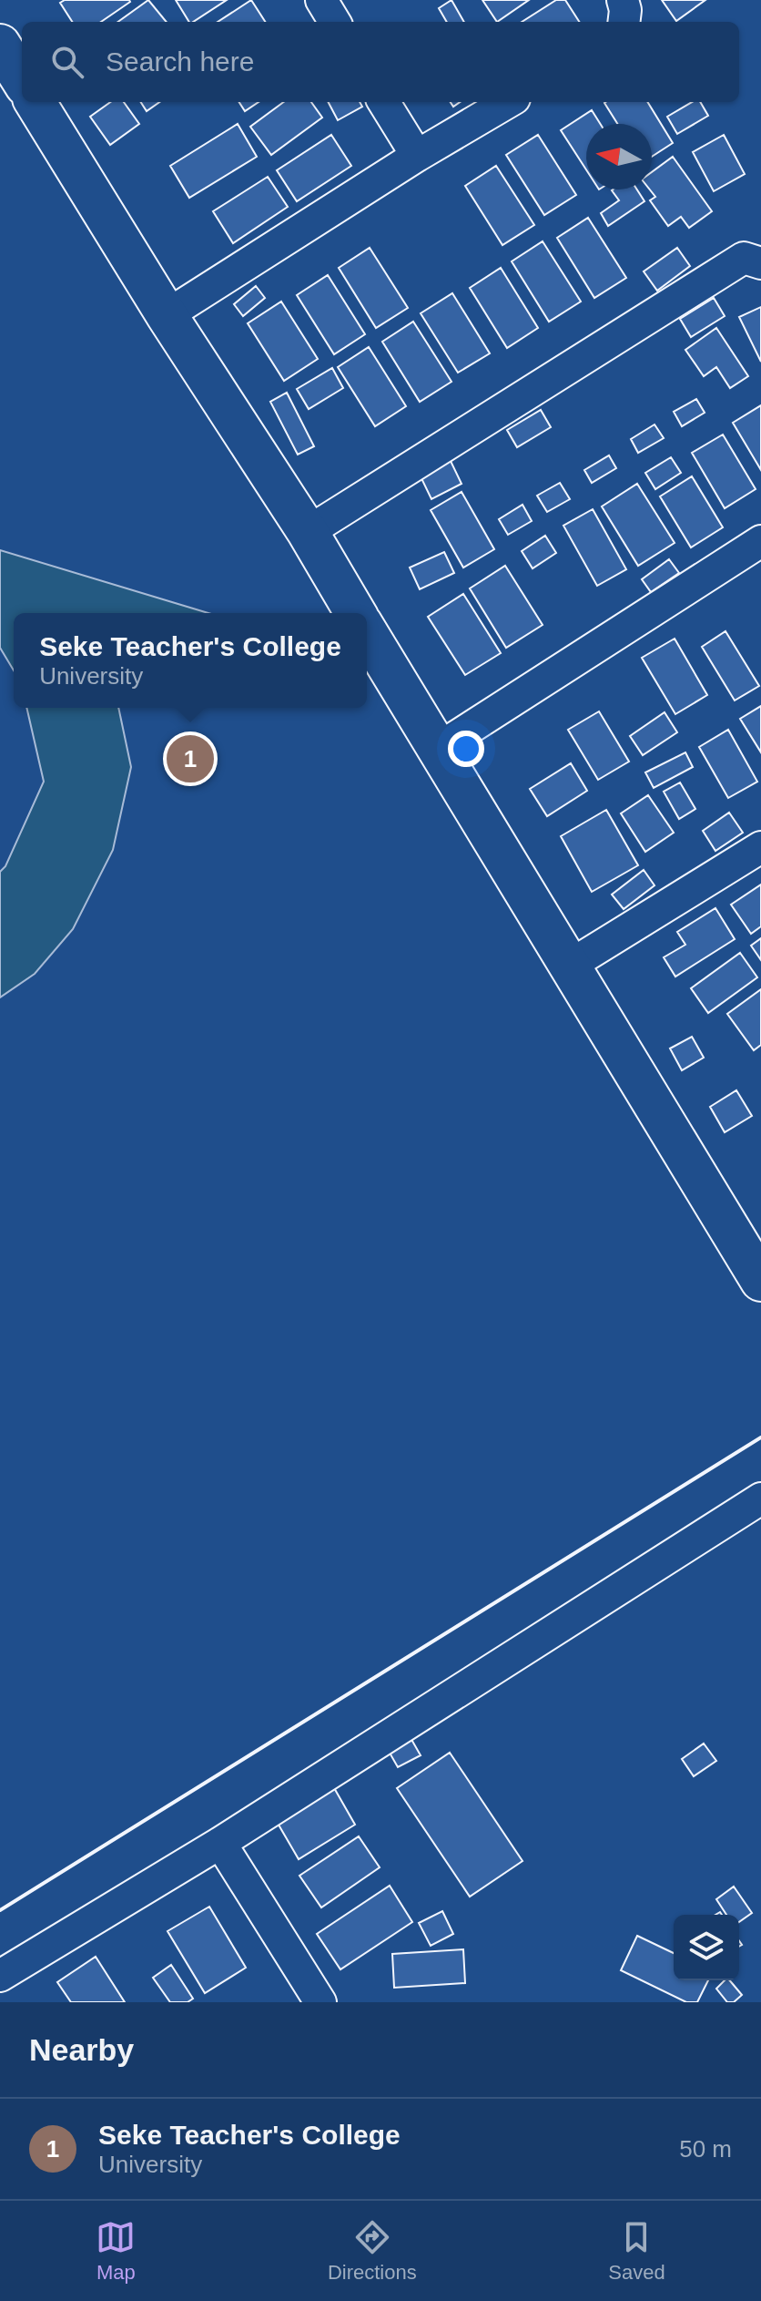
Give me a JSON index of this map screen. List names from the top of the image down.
{
  "north": "left",
  "page": {
    "search": "Search here",
    "popup": ["Seke Teacher's College", "University"],
    "pins": "1",
    "heading": "Nearby",
    "list": [
      {
        "mark": "1",
        "name": "Seke Teacher's College",
        "note": "University",
        "value": "50 m"
      }
    ],
    "nav": ["Map", "Directions", "Saved"]
  }
}
